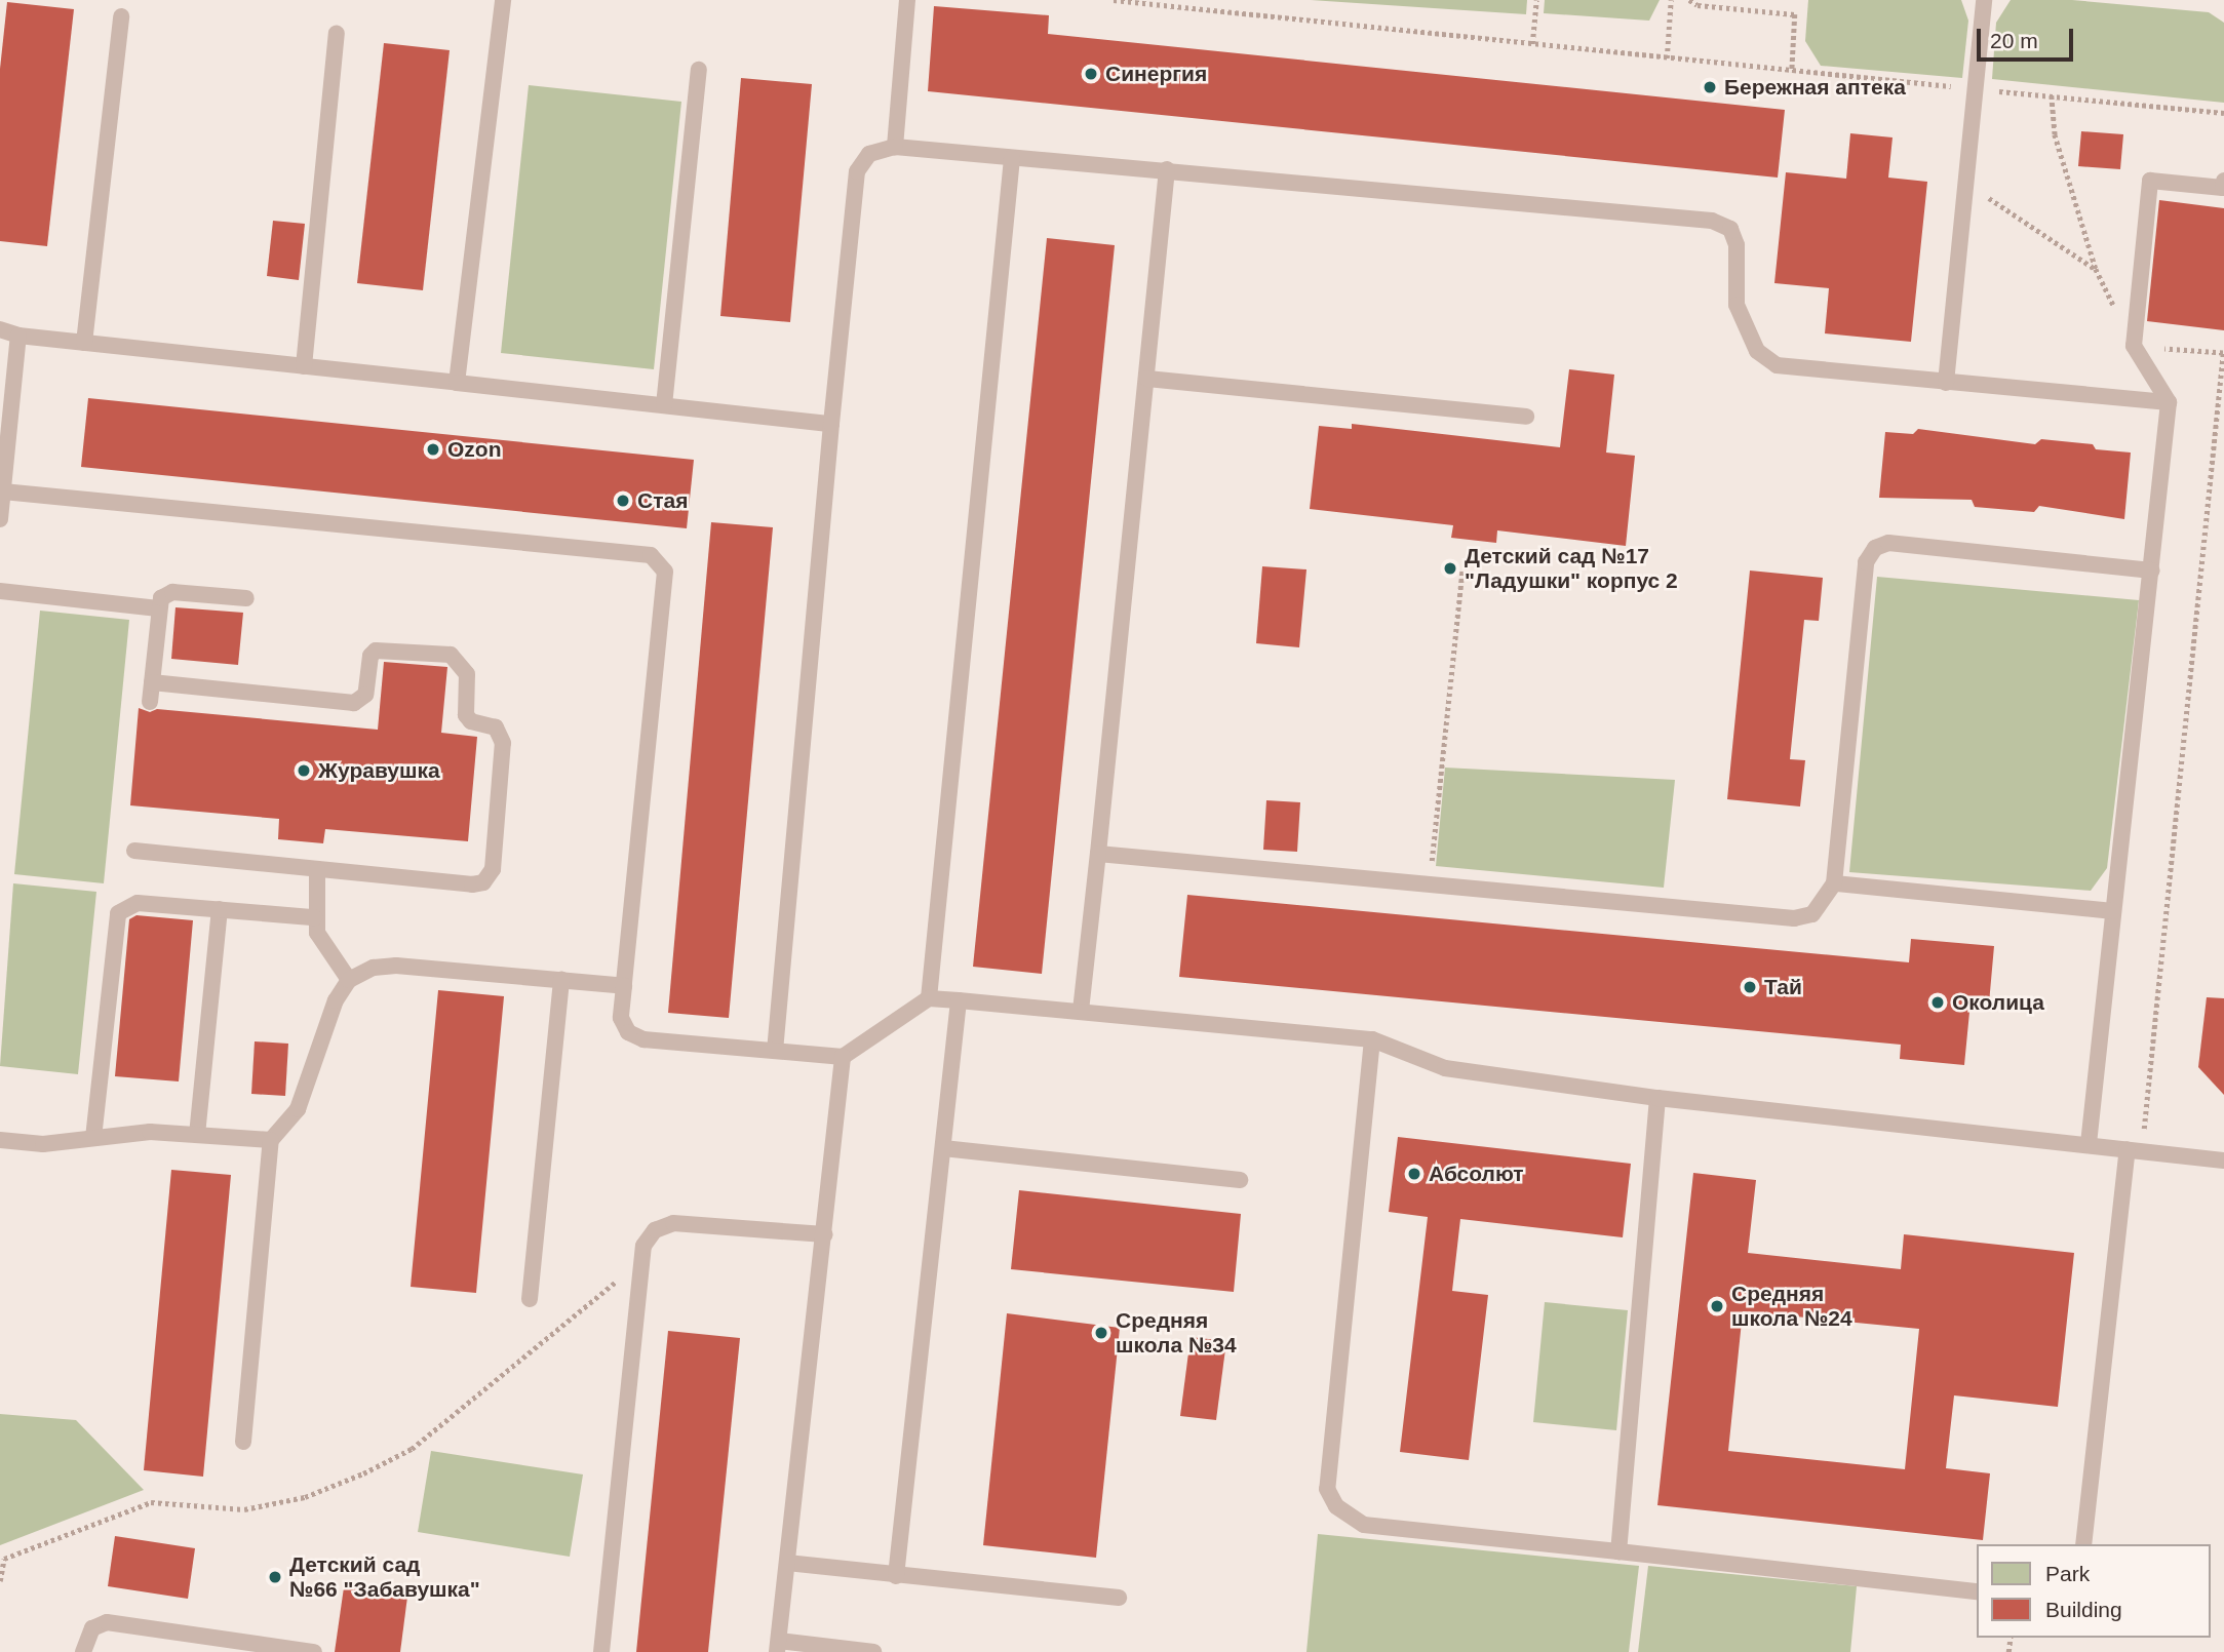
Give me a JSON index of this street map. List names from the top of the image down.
{
  "places": [
    "Синергия",
    "Бережная аптека",
    "Ozon",
    "Стая",
    "Детский сад №17 \"Ладушки\" корпус 2",
    "Журавушка",
    "Тай",
    "Околица",
    "Абсолют",
    "Средняя школа №24",
    "Средняя школа №34",
    "Детский сад №66 \"Забавушка\""
  ],
  "legend": ["Park", "Building"],
  "scale_bar": "20 m"
}
